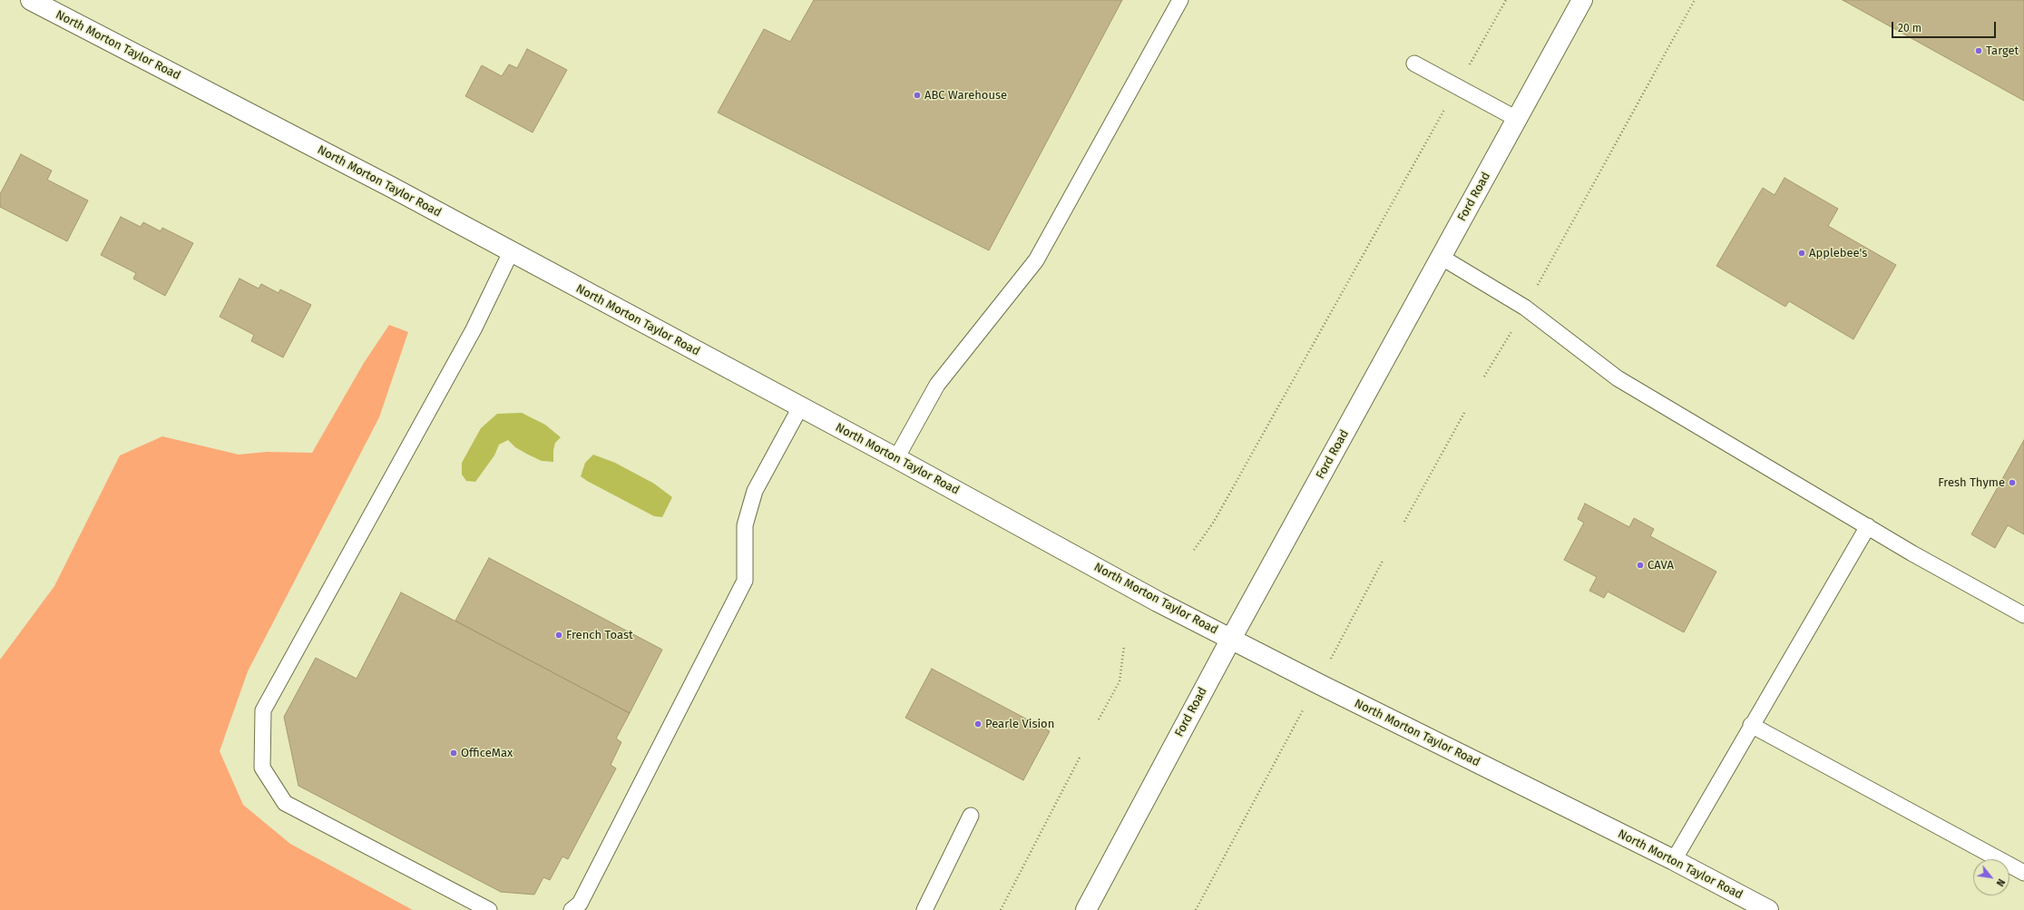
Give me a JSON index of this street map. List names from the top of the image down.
{
  "streets": {
    "street": ["North Morton Taylor Road", "Ford Road"]
  },
  "crossings": [
    ["North Morton Taylor Road", "Ford Road"]
  ],
  "places": [
    "Target",
    "ABC Warehouse",
    "Applebee's",
    "Fresh Thyme",
    "CAVA",
    "French Toast",
    "Pearle Vision",
    "OfficeMax"
  ],
  "scale_bar": "20 m",
  "north": "bottom right"
}
